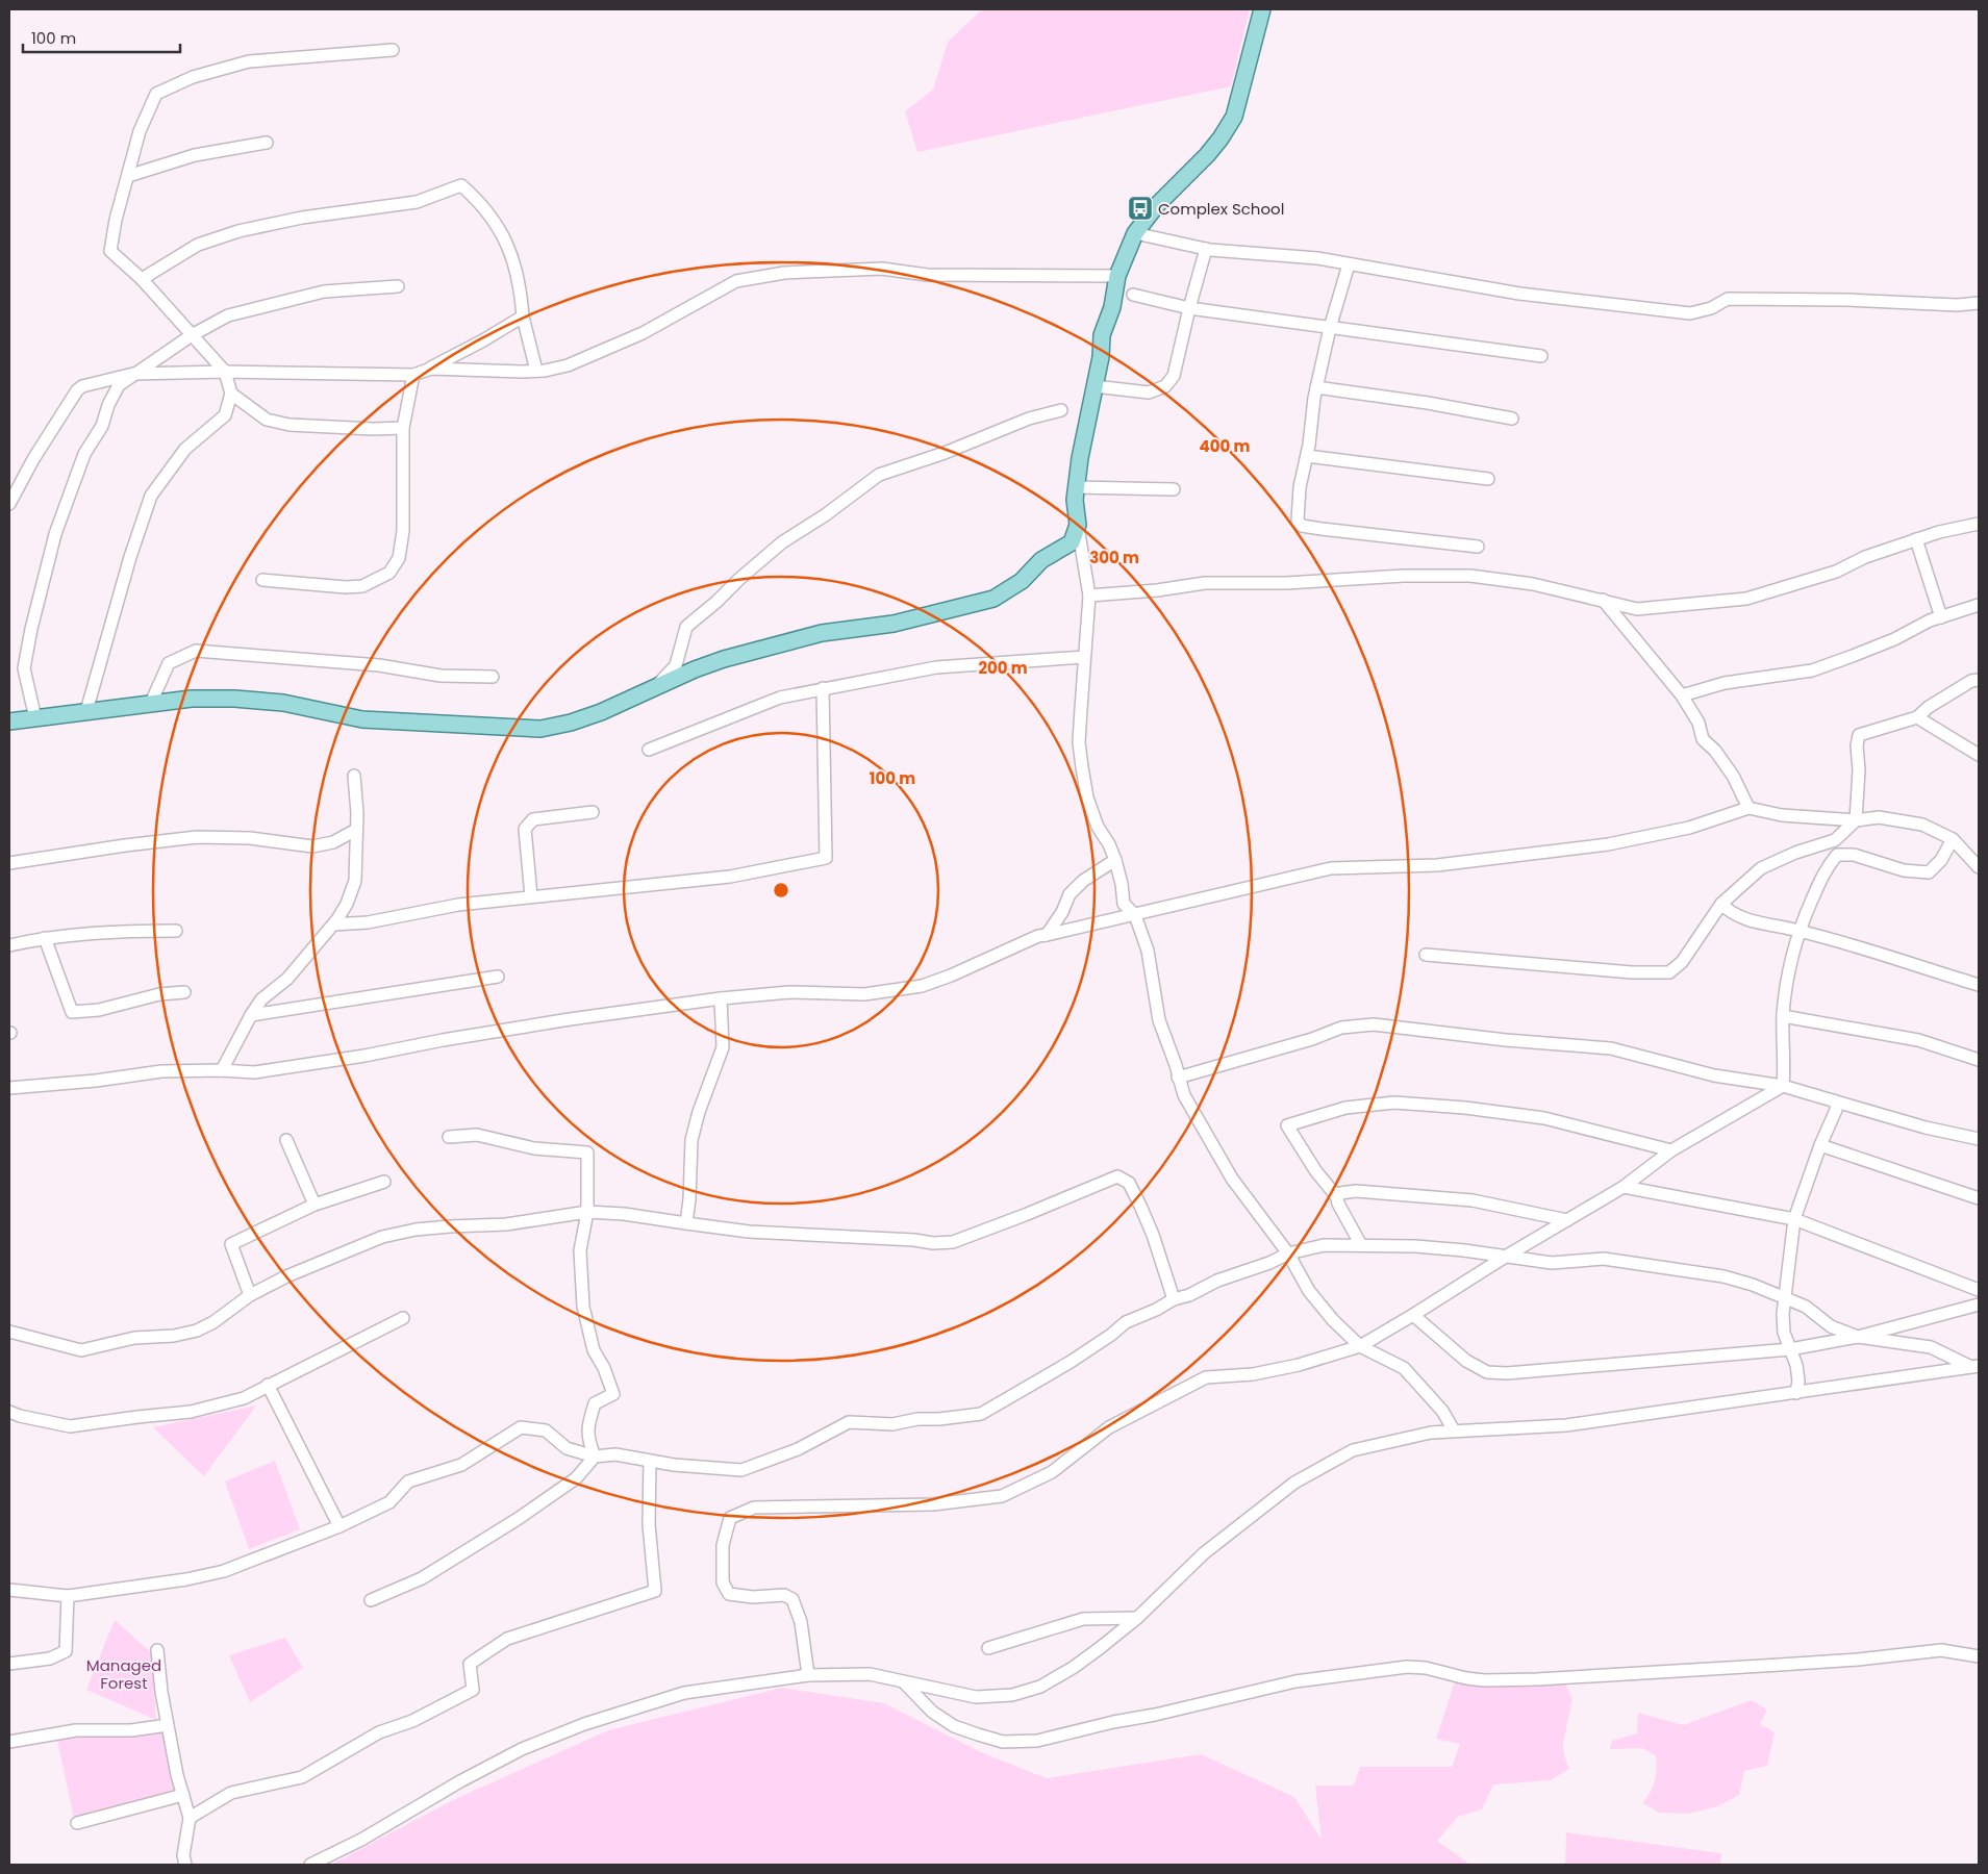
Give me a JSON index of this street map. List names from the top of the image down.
{
  "parks": ["Managed Forest"],
  "places": {
    "bus stop": ["Complex School"]
  },
  "scale_bar": "100 m",
  "rings": [
    "400 m",
    "300 m",
    "200 m",
    "100 m"
  ]
}
